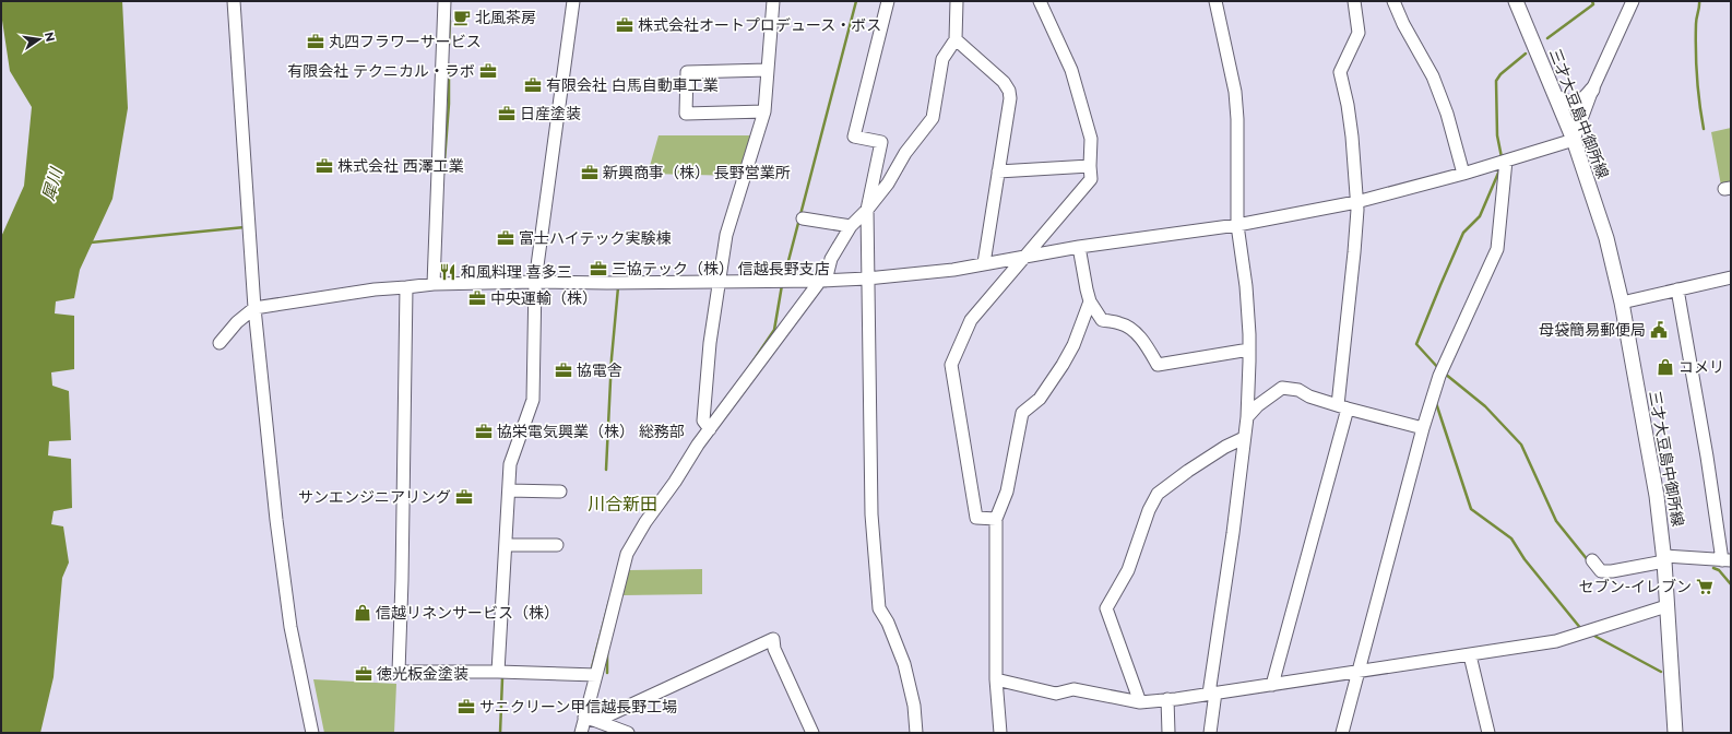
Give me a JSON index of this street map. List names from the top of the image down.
{
  "streets": {
    "main road": ["三才大豆島中御所線"]
  },
  "districts": ["川合新田"],
  "water": ["犀川"],
  "places": {
    "cafe": ["北風茶房"],
    "office": [
      "株式会社オートプロデュース・ボス",
      "丸四フラワーサービス",
      "有限会社 テクニカル・ラボ",
      "有限会社 白馬自動車工業",
      "日産塗装",
      "株式会社 西澤工業",
      "新興商事（株） 長野営業所",
      "富士ハイテック実験棟",
      "三協テック（株） 信越長野支店",
      "中央運輸（株）",
      "協電舎",
      "協栄電気興業（株） 総務部",
      "サンエンジニアリング",
      "徳光板金塗装",
      "サニクリーン甲信越長野工場"
    ],
    "restaurant": ["和風料理 喜多三"],
    "public building": ["母袋簡易郵便局"],
    "shop": ["コメリ", "信越リネンサービス（株）"],
    "supermarket": ["セブン-イレブン"]
  },
  "north": "right"
}
